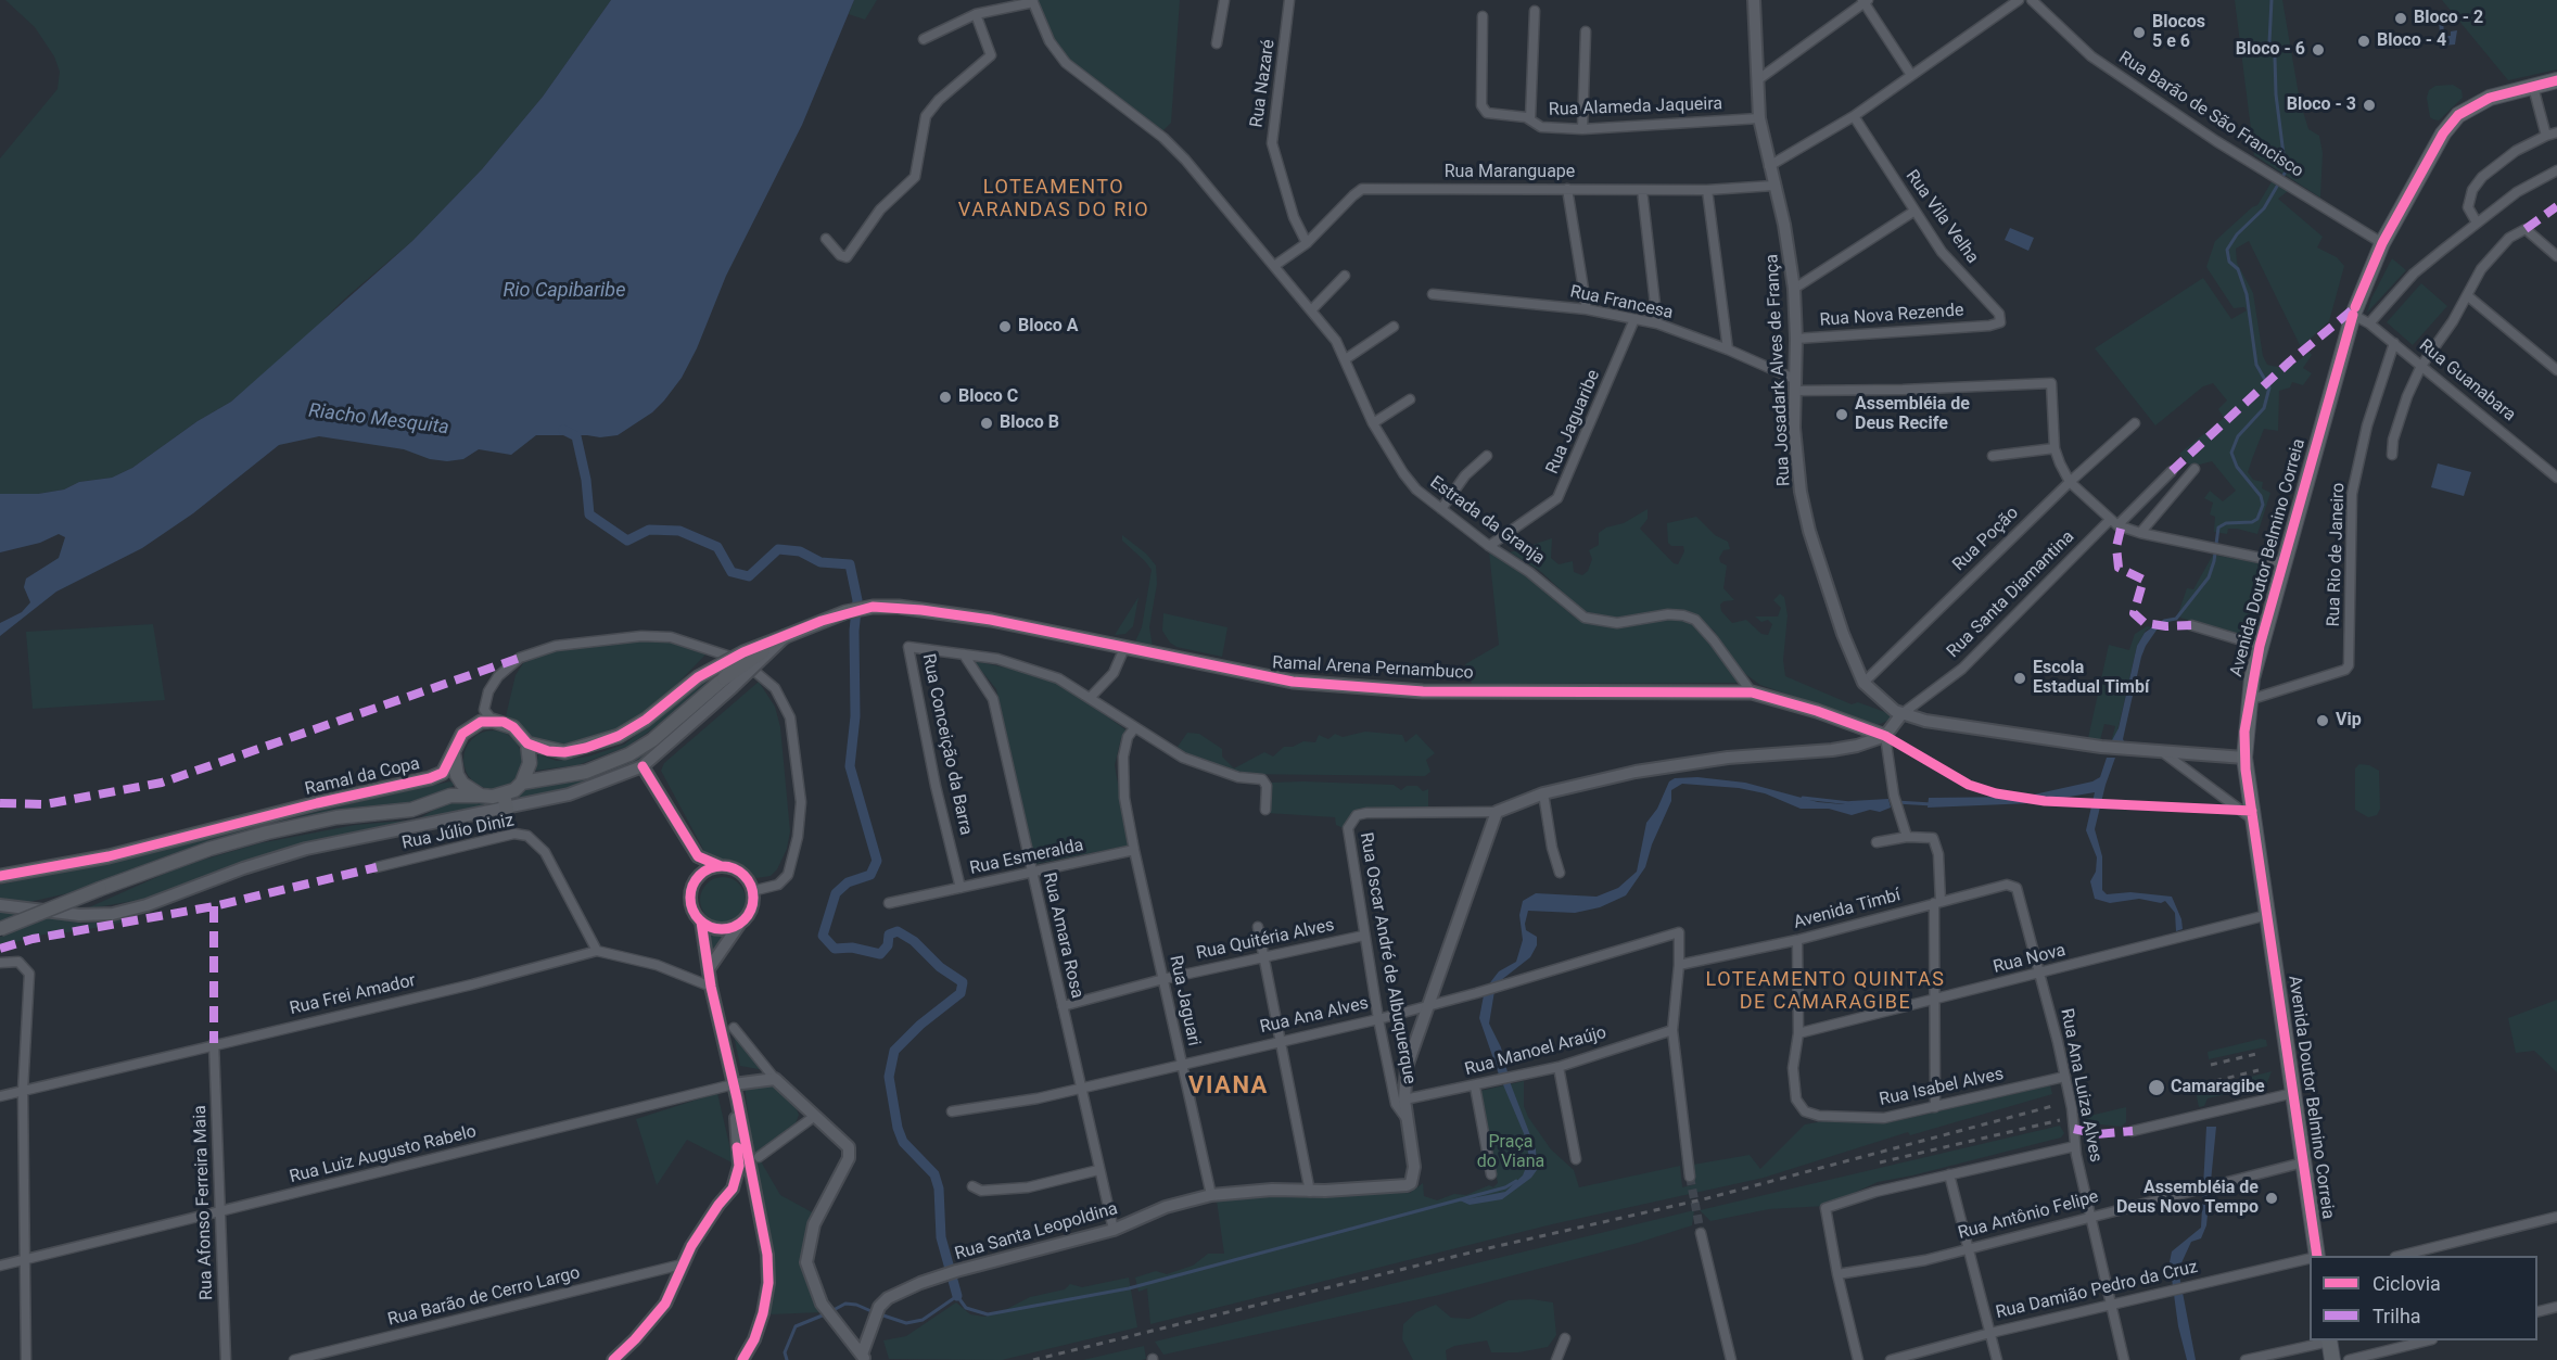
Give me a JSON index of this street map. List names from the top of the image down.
{
  "streets": {
    "main road": ["Avenida Doutor Belmino Correia", "Ramal Arena Pernambuco", "Ramal da Copa"],
    "street": [
      "Rua Nazaré",
      "Rua Alameda Jaqueira",
      "Rua Barão de São Francisco",
      "Rua Maranguape",
      "Rua Vila Velha",
      "Rua Francesa",
      "Rua Nova Rezende",
      "Rua Josadark Alves de França",
      "Rua Guanabara",
      "Rua Jaguaribe",
      "Estrada da Granja",
      "Rua Poção",
      "Rua Rio de Janeiro",
      "Rua Santa Diamantina",
      "Rua Conceição da Barra",
      "Rua Júlio Diniz",
      "Rua Esmeralda",
      "Avenida Timbí",
      "Rua Amara Rosa",
      "Rua Quitéria Alves",
      "Rua Oscar André de Albuquerque",
      "Rua Nova",
      "Rua Frei Amador",
      "Rua Jaguari",
      "Rua Ana Alves",
      "Rua Manoel Araújo",
      "Rua Ana Luiza Alves",
      "Rua Isabel Alves",
      "Rua Luiz Augusto Rabelo",
      "Rua Afonso Ferreira Maia",
      "Rua Antônio Felipe",
      "Rua Santa Leopoldina",
      "Rua Damião Pedro da Cruz",
      "Rua Barão de Cerro Largo"
    ]
  },
  "crossings": [
    ["Rua Nazaré", "Rua Maranguape"],
    ["Rua Alameda Jaqueira", "Rua Josadark Alves de França"],
    ["Rua Barão de São Francisco", "Avenida Doutor Belmino Correia"],
    ["Rua Maranguape", "Rua Josadark Alves de França"],
    ["Rua Maranguape", "Estrada da Granja"],
    ["Rua Vila Velha", "Rua Nova Rezende"],
    ["Rua Francesa", "Rua Josadark Alves de França"],
    ["Rua Francesa", "Rua Jaguaribe"],
    ["Rua Nova Rezende", "Rua Josadark Alves de França"],
    ["Rua Josadark Alves de França", "Rua Poção"],
    ["Rua Josadark Alves de França", "Rua Santa Diamantina"],
    ["Rua Guanabara", "Rua Rio de Janeiro"],
    ["Rua Guanabara", "Avenida Doutor Belmino Correia"],
    ["Rua Jaguaribe", "Estrada da Granja"],
    ["Estrada da Granja", "Ramal Arena Pernambuco"],
    ["Rua Rio de Janeiro", "Avenida Doutor Belmino Correia"],
    ["Avenida Doutor Belmino Correia", "Rua Nova"],
    ["Avenida Doutor Belmino Correia", "Rua Antônio Felipe"],
    ["Ramal Arena Pernambuco", "Rua Oscar André de Albuquerque"],
    ["Rua Conceição da Barra", "Rua Esmeralda"],
    ["Rua Conceição da Barra", "Rua Amara Rosa"],
    ["Rua Júlio Diniz", "Rua Frei Amador"],
    ["Rua Esmeralda", "Rua Amara Rosa"],
    ["Rua Esmeralda", "Rua Jaguari"],
    ["Avenida Timbí", "Rua Ana Alves"],
    ["Avenida Timbí", "Rua Ana Luiza Alves"],
    ["Avenida Timbí", "Rua Isabel Alves"],
    ["Rua Amara Rosa", "Rua Quitéria Alves"],
    ["Rua Amara Rosa", "Rua Ana Alves"],
    ["Rua Amara Rosa", "Rua Santa Leopoldina"],
    ["Rua Quitéria Alves", "Rua Oscar André de Albuquerque"],
    ["Rua Quitéria Alves", "Rua Jaguari"],
    ["Rua Oscar André de Albuquerque", "Rua Ana Alves"],
    ["Rua Oscar André de Albuquerque", "Rua Santa Leopoldina"],
    ["Rua Nova", "Rua Ana Luiza Alves"],
    ["Rua Nova", "Rua Isabel Alves"],
    ["Rua Frei Amador", "Rua Afonso Ferreira Maia"],
    ["Rua Jaguari", "Rua Ana Alves"],
    ["Rua Jaguari", "Rua Santa Leopoldina"],
    ["Rua Ana Luiza Alves", "Rua Isabel Alves"],
    ["Rua Ana Luiza Alves", "Rua Antônio Felipe"],
    ["Rua Ana Luiza Alves", "Rua Damião Pedro da Cruz"],
    ["Rua Luiz Augusto Rabelo", "Rua Afonso Ferreira Maia"]
  ],
  "districts": ["LOTEAMENTO VARANDAS DO RIO", "LOTEAMENTO QUINTAS DE CAMARAGIBE", "VIANA"],
  "water": ["Rio Capibaribe", "Riacho Mesquita"],
  "parks": ["Praça do Viana"],
  "places": [
    "Bloco - 2",
    "Blocos 5 e 6",
    "Bloco - 4",
    "Bloco - 6",
    "Bloco - 3",
    "Bloco A",
    "Bloco C",
    "Assembléia de Deus Recife",
    "Bloco B",
    "Escola Estadual Timbí",
    "Vip",
    "Camaragibe",
    "Assembléia de Deus Novo Tempo"
  ],
  "legend": ["Ciclovia", "Trilha"]
}
